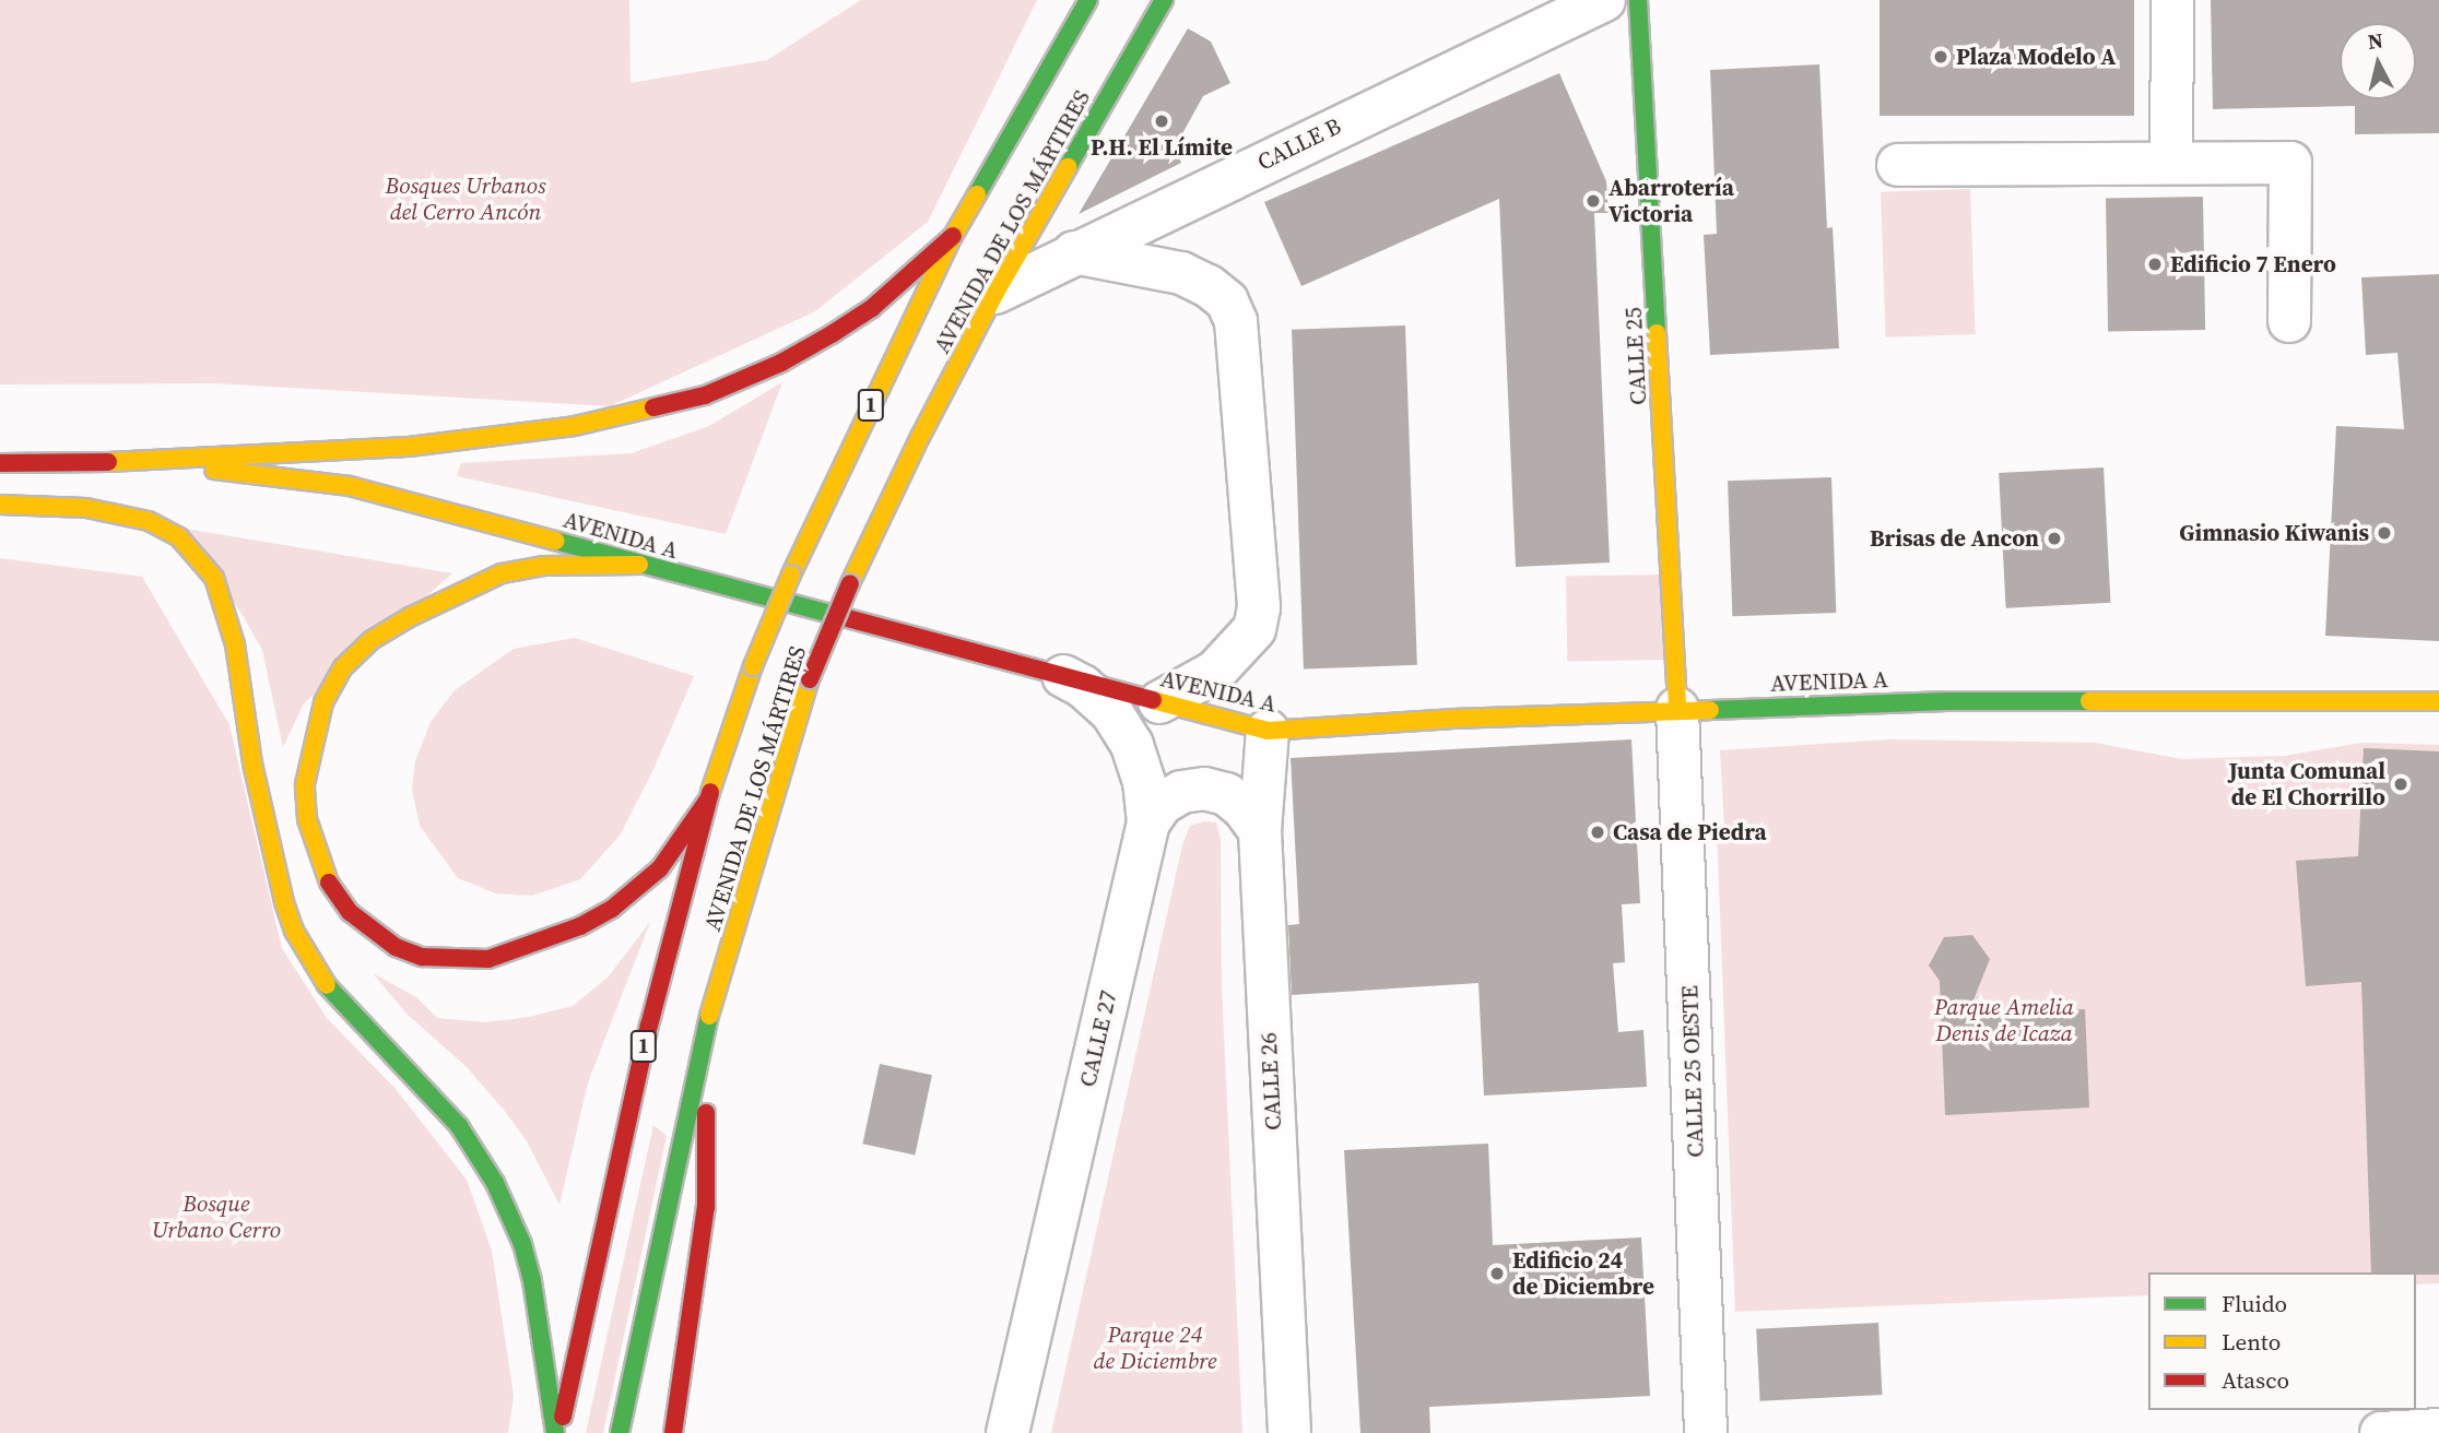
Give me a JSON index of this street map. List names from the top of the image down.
{
  "streets": {
    "main road": [
      "AVENIDA DE LOS MÁRTIRES",
      "CALLE 25",
      "1",
      "AVENIDA A"
    ],
    "street": [
      "CALLE B",
      "CALLE 27",
      "CALLE 25 OESTE",
      "CALLE 26"
    ]
  },
  "crossings": [
    ["CALLE B", "AVENIDA DE LOS MÁRTIRES"],
    ["CALLE 25", "AVENIDA A"],
    ["CALLE 25", "CALLE 25 OESTE"],
    ["AVENIDA A", "CALLE 27"],
    ["AVENIDA A", "CALLE 25 OESTE"],
    ["AVENIDA A", "CALLE 26"]
  ],
  "parks": [
    "Bosques Urbanos del Cerro Ancón",
    "Parque Amelia Denis de Icaza",
    "Bosque Urbano Cerro",
    "Parque 24 de Diciembre"
  ],
  "places": [
    "Plaza Modelo A",
    "P.H. El Límite",
    "Abarrotería Victoria",
    "Edificio 7 Enero",
    "Gimnasio Kiwanis",
    "Brisas de Ancon",
    "Junta Comunal de El Chorrillo",
    "Casa de Piedra",
    "Edificio 24 de Diciembre"
  ],
  "legend": ["Fluido", "Lento", "Atasco"],
  "north": "top"
}
